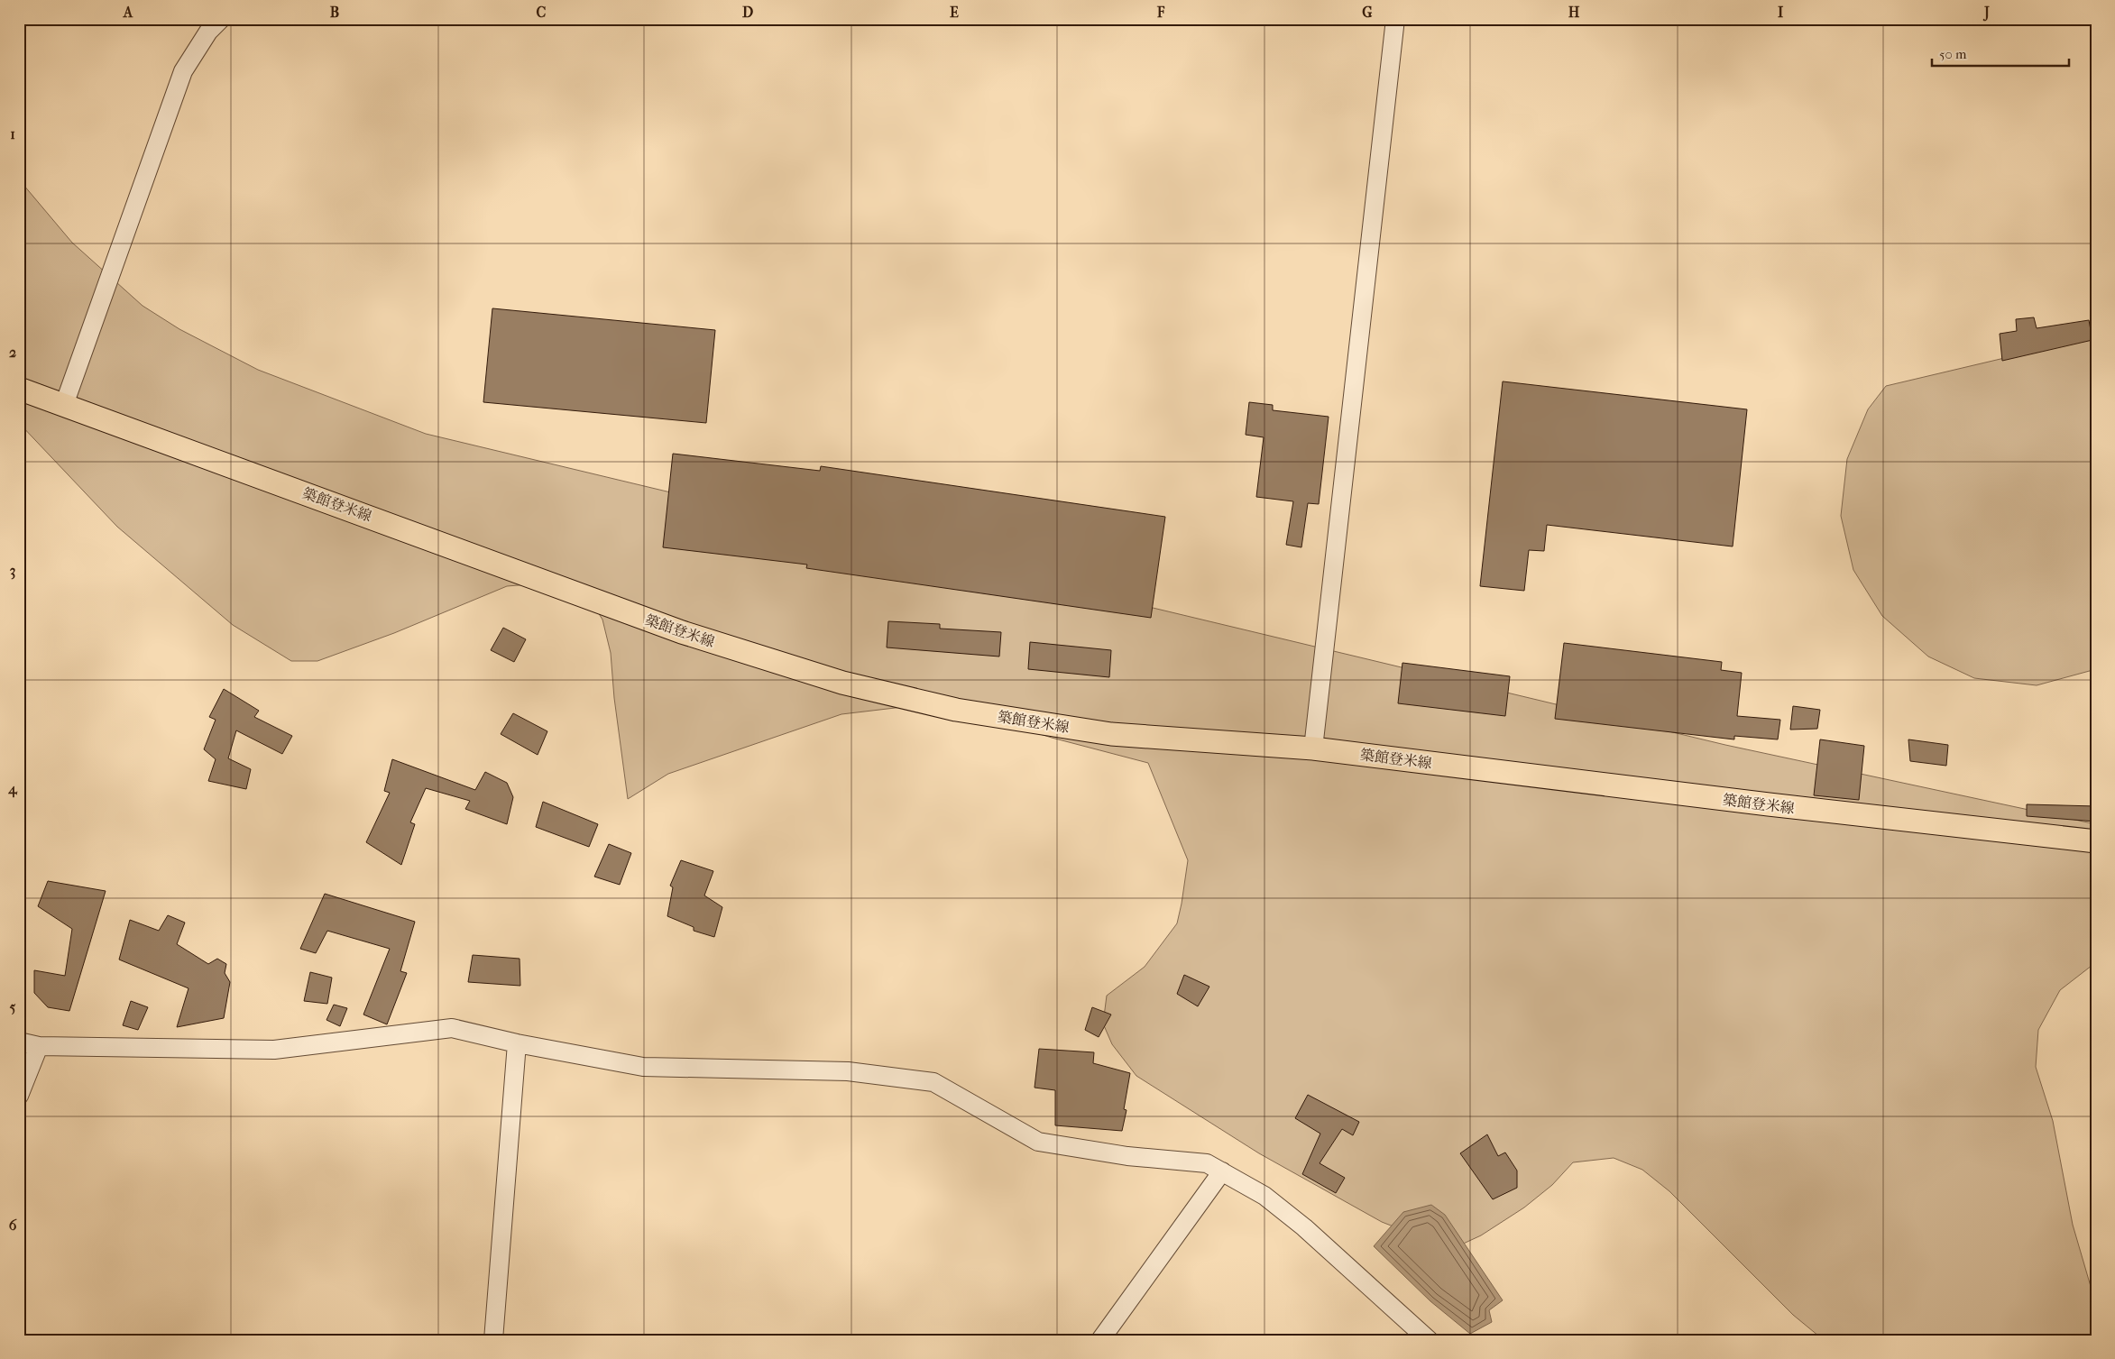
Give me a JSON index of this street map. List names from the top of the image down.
{
  "streets": {
    "main road": ["築館登米線"]
  },
  "scale_bar": "50 m",
  "grid": {
    "columns": [
      "A",
      "B",
      "C",
      "D",
      "E",
      "F",
      "G",
      "H",
      "I",
      "J"
    ],
    "rows": [
      "1",
      "2",
      "3",
      "4",
      "5",
      "6"
    ]
  }
}
